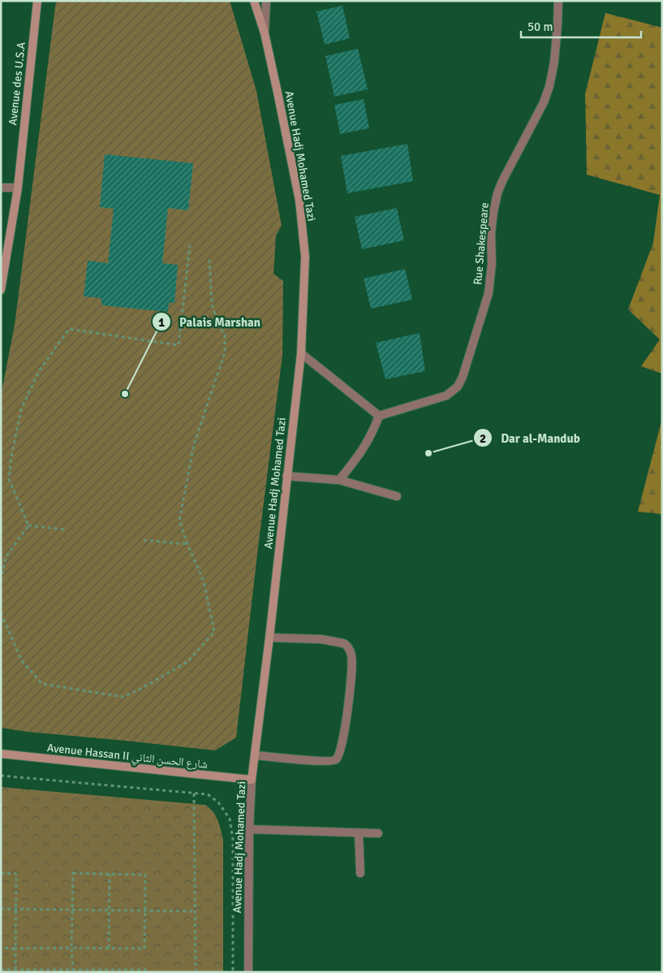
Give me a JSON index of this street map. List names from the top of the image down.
{
  "streets": {
    "street": [
      "Avenue des U.S.A",
      "Avenue Hadj Mohamed Tazi",
      "Rue Shakespeare",
      "Avenue Hassan II شارع الحسن الثاني"
    ]
  },
  "crossings": [
    ["Avenue Hadj Mohamed Tazi", "Avenue Hassan II شارع الحسن الثاني"]
  ],
  "places": ["Palais Marshan", "Dar al-Mandub"],
  "scale_bar": "50 m"
}
